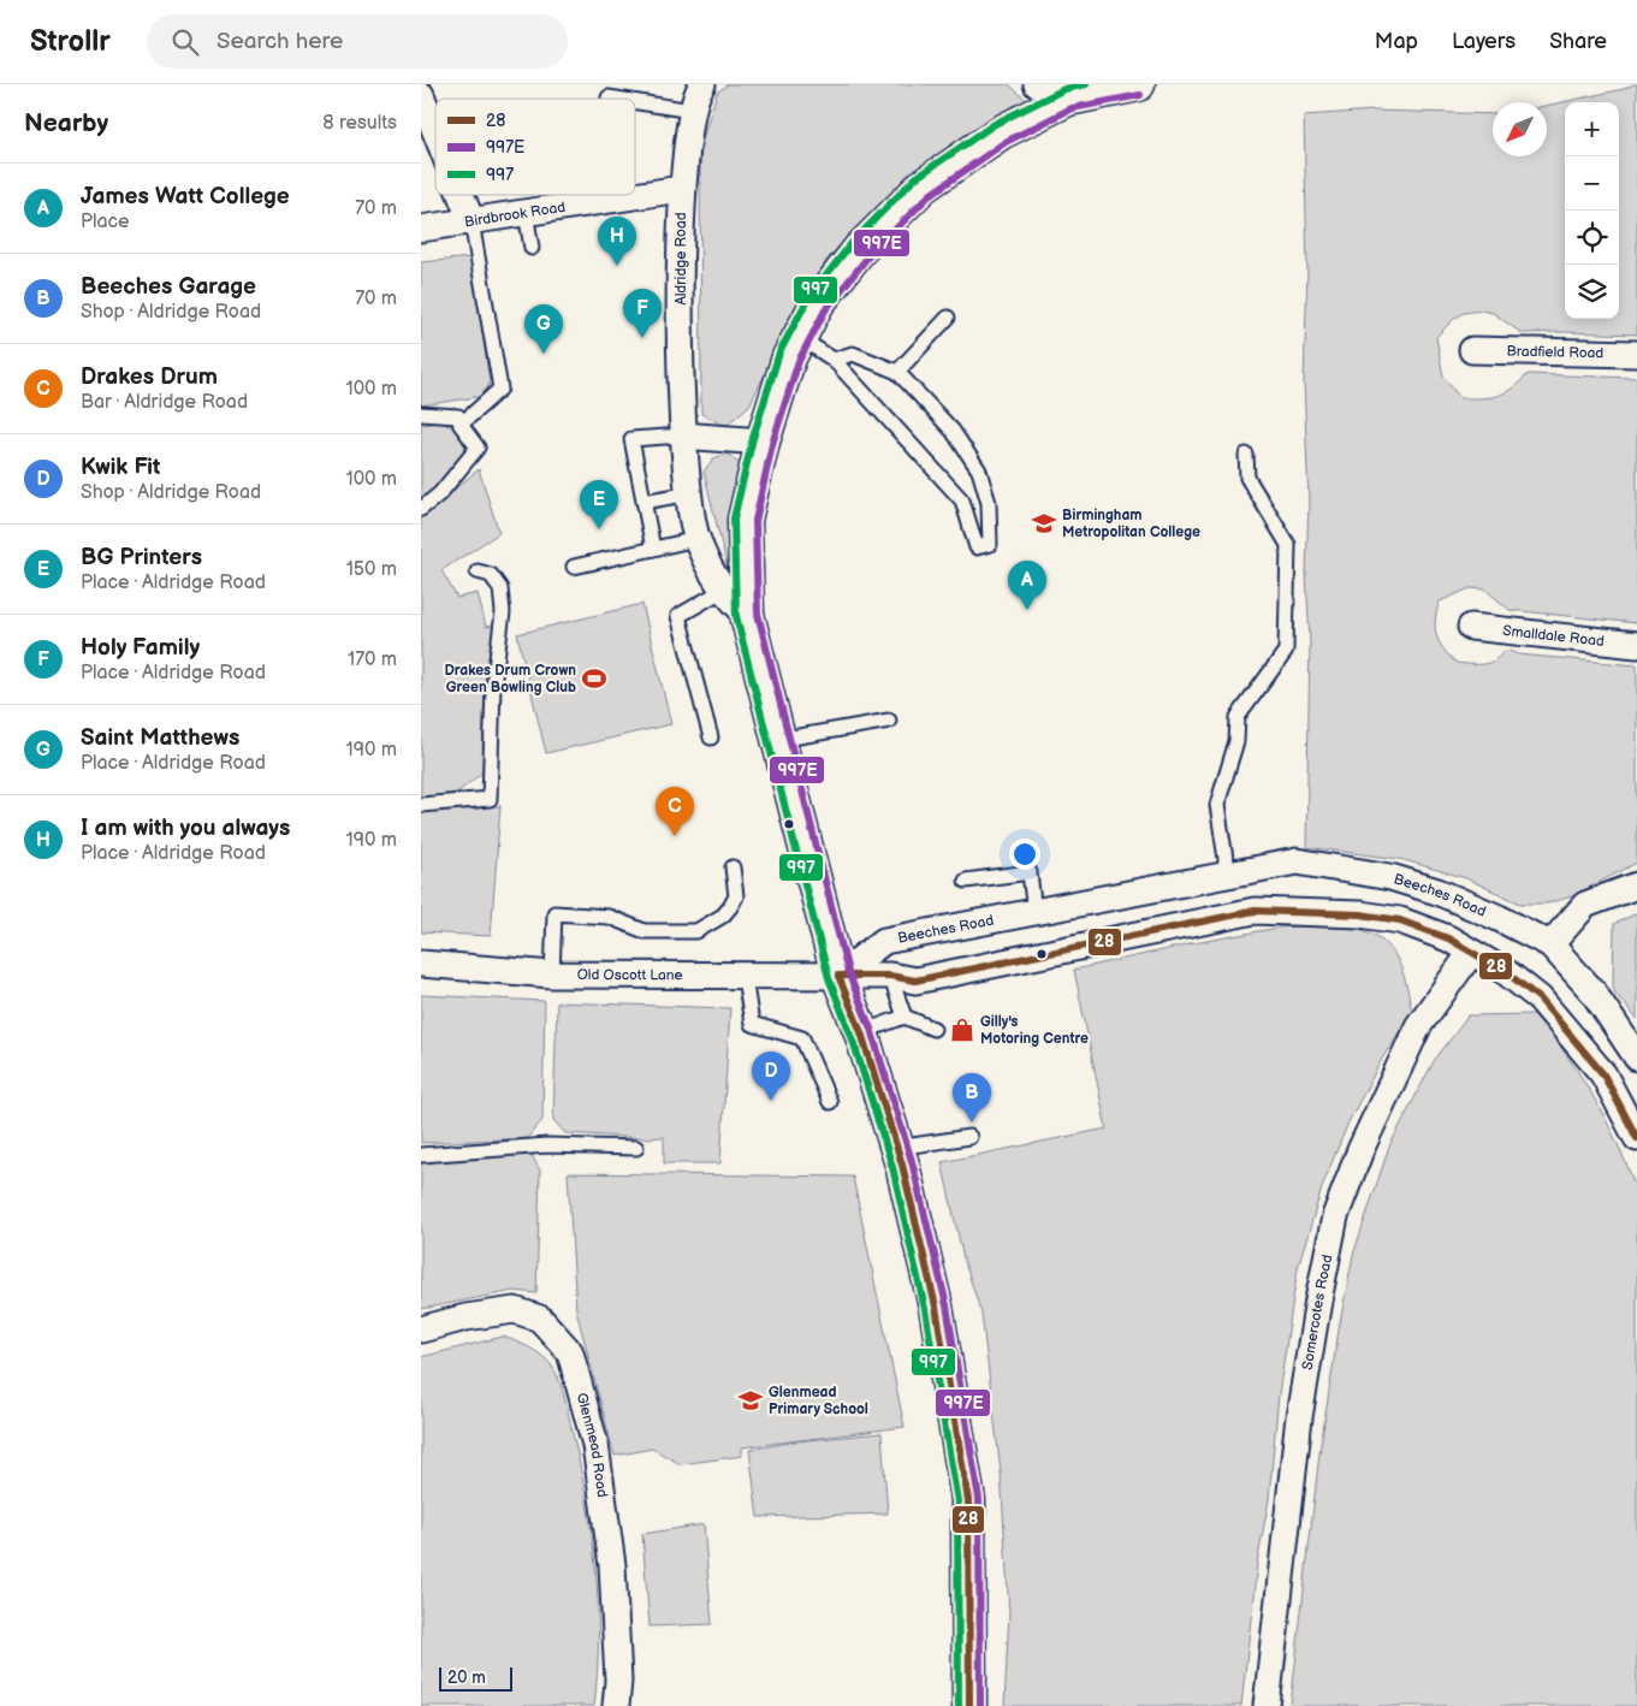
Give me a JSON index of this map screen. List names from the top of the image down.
{
  "streets": {
    "street": [
      "Birdbrook Road",
      "Aldridge Road",
      "Bradfield Road",
      "Smalldale Road",
      "Beeches Road",
      "Old Oscott Lane",
      "Somercotes Road",
      "Glenmead Road"
    ]
  },
  "crossings": [
    ["Birdbrook Road", "Aldridge Road"],
    ["Beeches Road", "Old Oscott Lane"]
  ],
  "places": {
    "school or university": ["Birmingham Metropolitan College", "Glenmead Primary School"],
    "sports": ["Drakes Drum Crown Green Bowling Club"],
    "shop": ["Gilly's Motoring Centre"]
  },
  "lines": ["transit line 997", "transit line 997E", "transit line 28"],
  "legend": ["28", "997E", "997"],
  "scale_bar": "20 m",
  "north": "bottom left",
  "page": {
    "header": "Strollr",
    "search": "Search here",
    "nav": ["Map", "Layers", "Share"],
    "heading": ["Nearby", "8 results"],
    "map_buttons": ["+", "−"],
    "list": [
      {
        "mark": "A",
        "name": "James Watt College",
        "note": "Place",
        "value": "70 m"
      },
      {
        "mark": "B",
        "name": "Beeches Garage",
        "note": "Shop · Aldridge Road",
        "value": "70 m"
      },
      {
        "mark": "C",
        "name": "Drakes Drum",
        "note": "Bar · Aldridge Road",
        "value": "100 m"
      },
      {
        "mark": "D",
        "name": "Kwik Fit",
        "note": "Shop · Aldridge Road",
        "value": "100 m"
      },
      {
        "mark": "E",
        "name": "BG Printers",
        "note": "Place · Aldridge Road",
        "value": "150 m"
      },
      {
        "mark": "F",
        "name": "Holy Family",
        "note": "Place · Aldridge Road",
        "value": "170 m"
      },
      {
        "mark": "G",
        "name": "Saint Matthews",
        "note": "Place · Aldridge Road",
        "value": "190 m"
      },
      {
        "mark": "H",
        "name": "I am with you always",
        "note": "Place · Aldridge Road",
        "value": "190 m"
      }
    ],
    "pins": [
      "H",
      "F",
      "G",
      "E",
      "A",
      "C",
      "D",
      "B"
    ],
    "scale": "20 m"
  }
}
